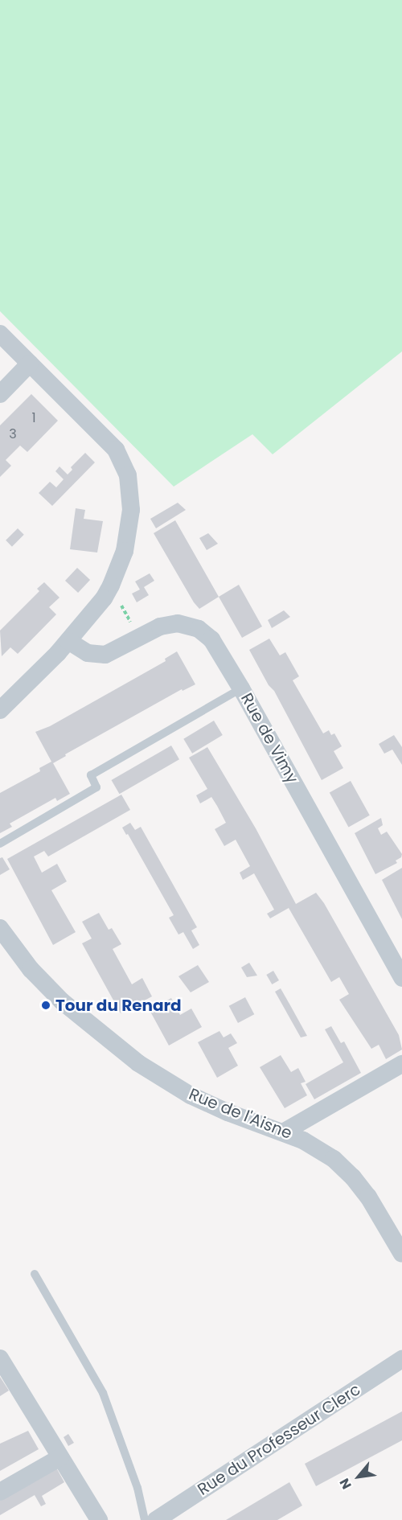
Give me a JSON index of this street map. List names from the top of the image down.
{
  "streets": {
    "street": ["Rue de Vimy", "Rue de l'Aisne", "Rue du Professeur Clerc"]
  },
  "places": ["Tour du Renard"],
  "house_numbers": ["1", "3"],
  "north": "bottom left"
}
